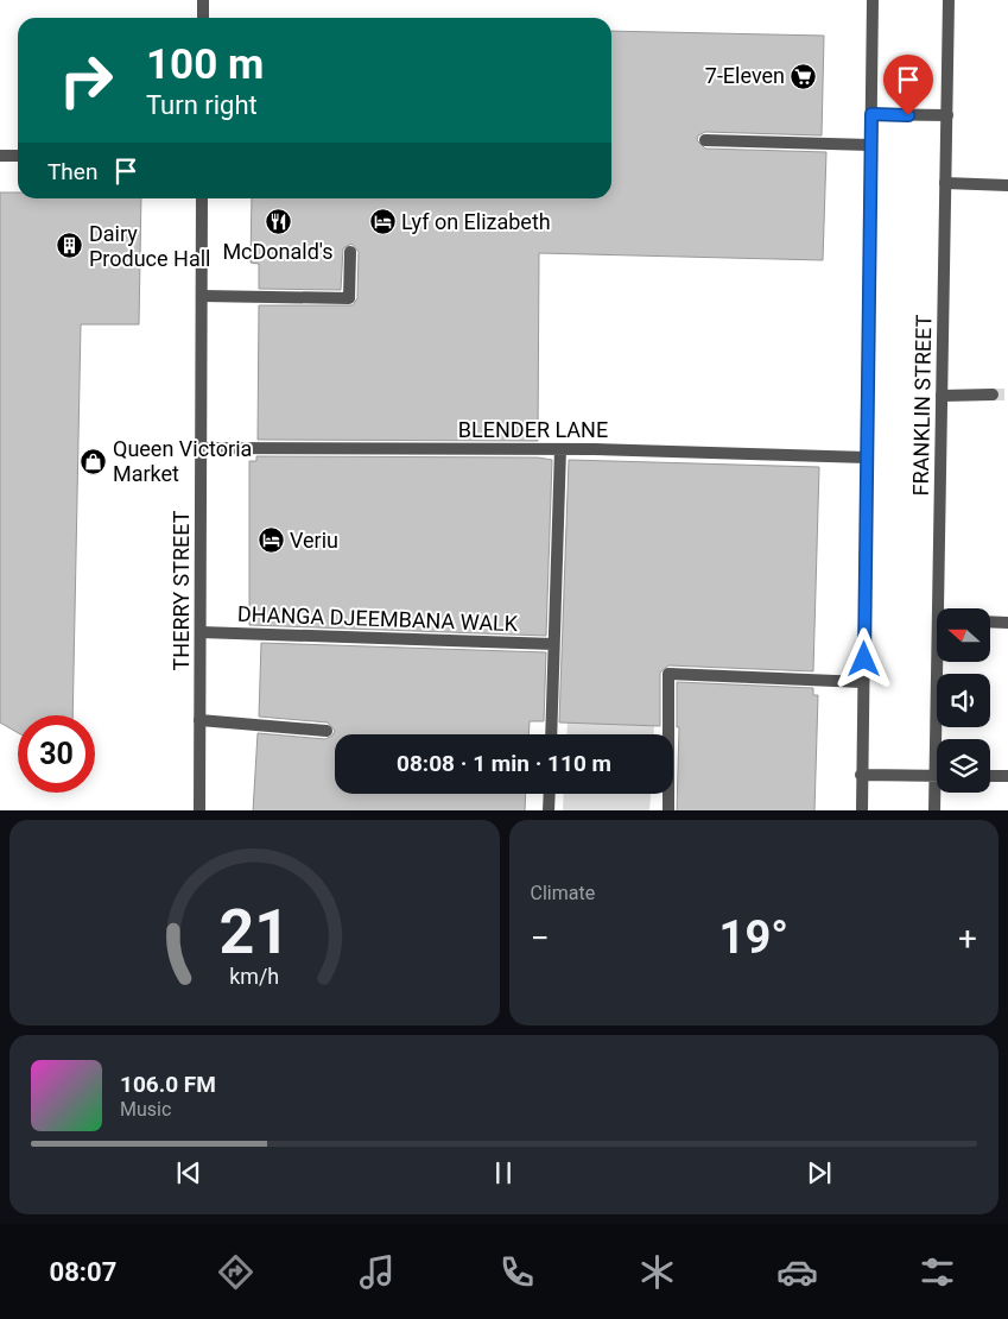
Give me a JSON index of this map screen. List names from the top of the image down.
{
  "streets": {
    "street": [
      "FRANKLIN STREET",
      "BLENDER LANE",
      "THERRY STREET",
      "DHANGA DJEEMBANA WALK"
    ]
  },
  "crossings": [
    ["BLENDER LANE", "THERRY STREET"],
    ["THERRY STREET", "DHANGA DJEEMBANA WALK"]
  ],
  "places": {
    "supermarket": ["7-Eleven"],
    "restaurant": ["McDonald's"],
    "hotel": ["Lyf on Elizabeth", "Veriu"],
    "building": ["Dairy Produce Hall"],
    "shop": ["Queen Victoria Market"]
  },
  "north": "left",
  "page": {
    "turn": ["100 m", "Turn right"],
    "then": "Then",
    "limit": "30",
    "trip": "08:08 · 1 min · 110 m",
    "tile": "Climate",
    "heat": ["−", "19°", "+"],
    "song": ["106.0 FM", "Music"],
    "tabs": "08:07",
    "gauge": ["21", "km/h"]
  }
}
